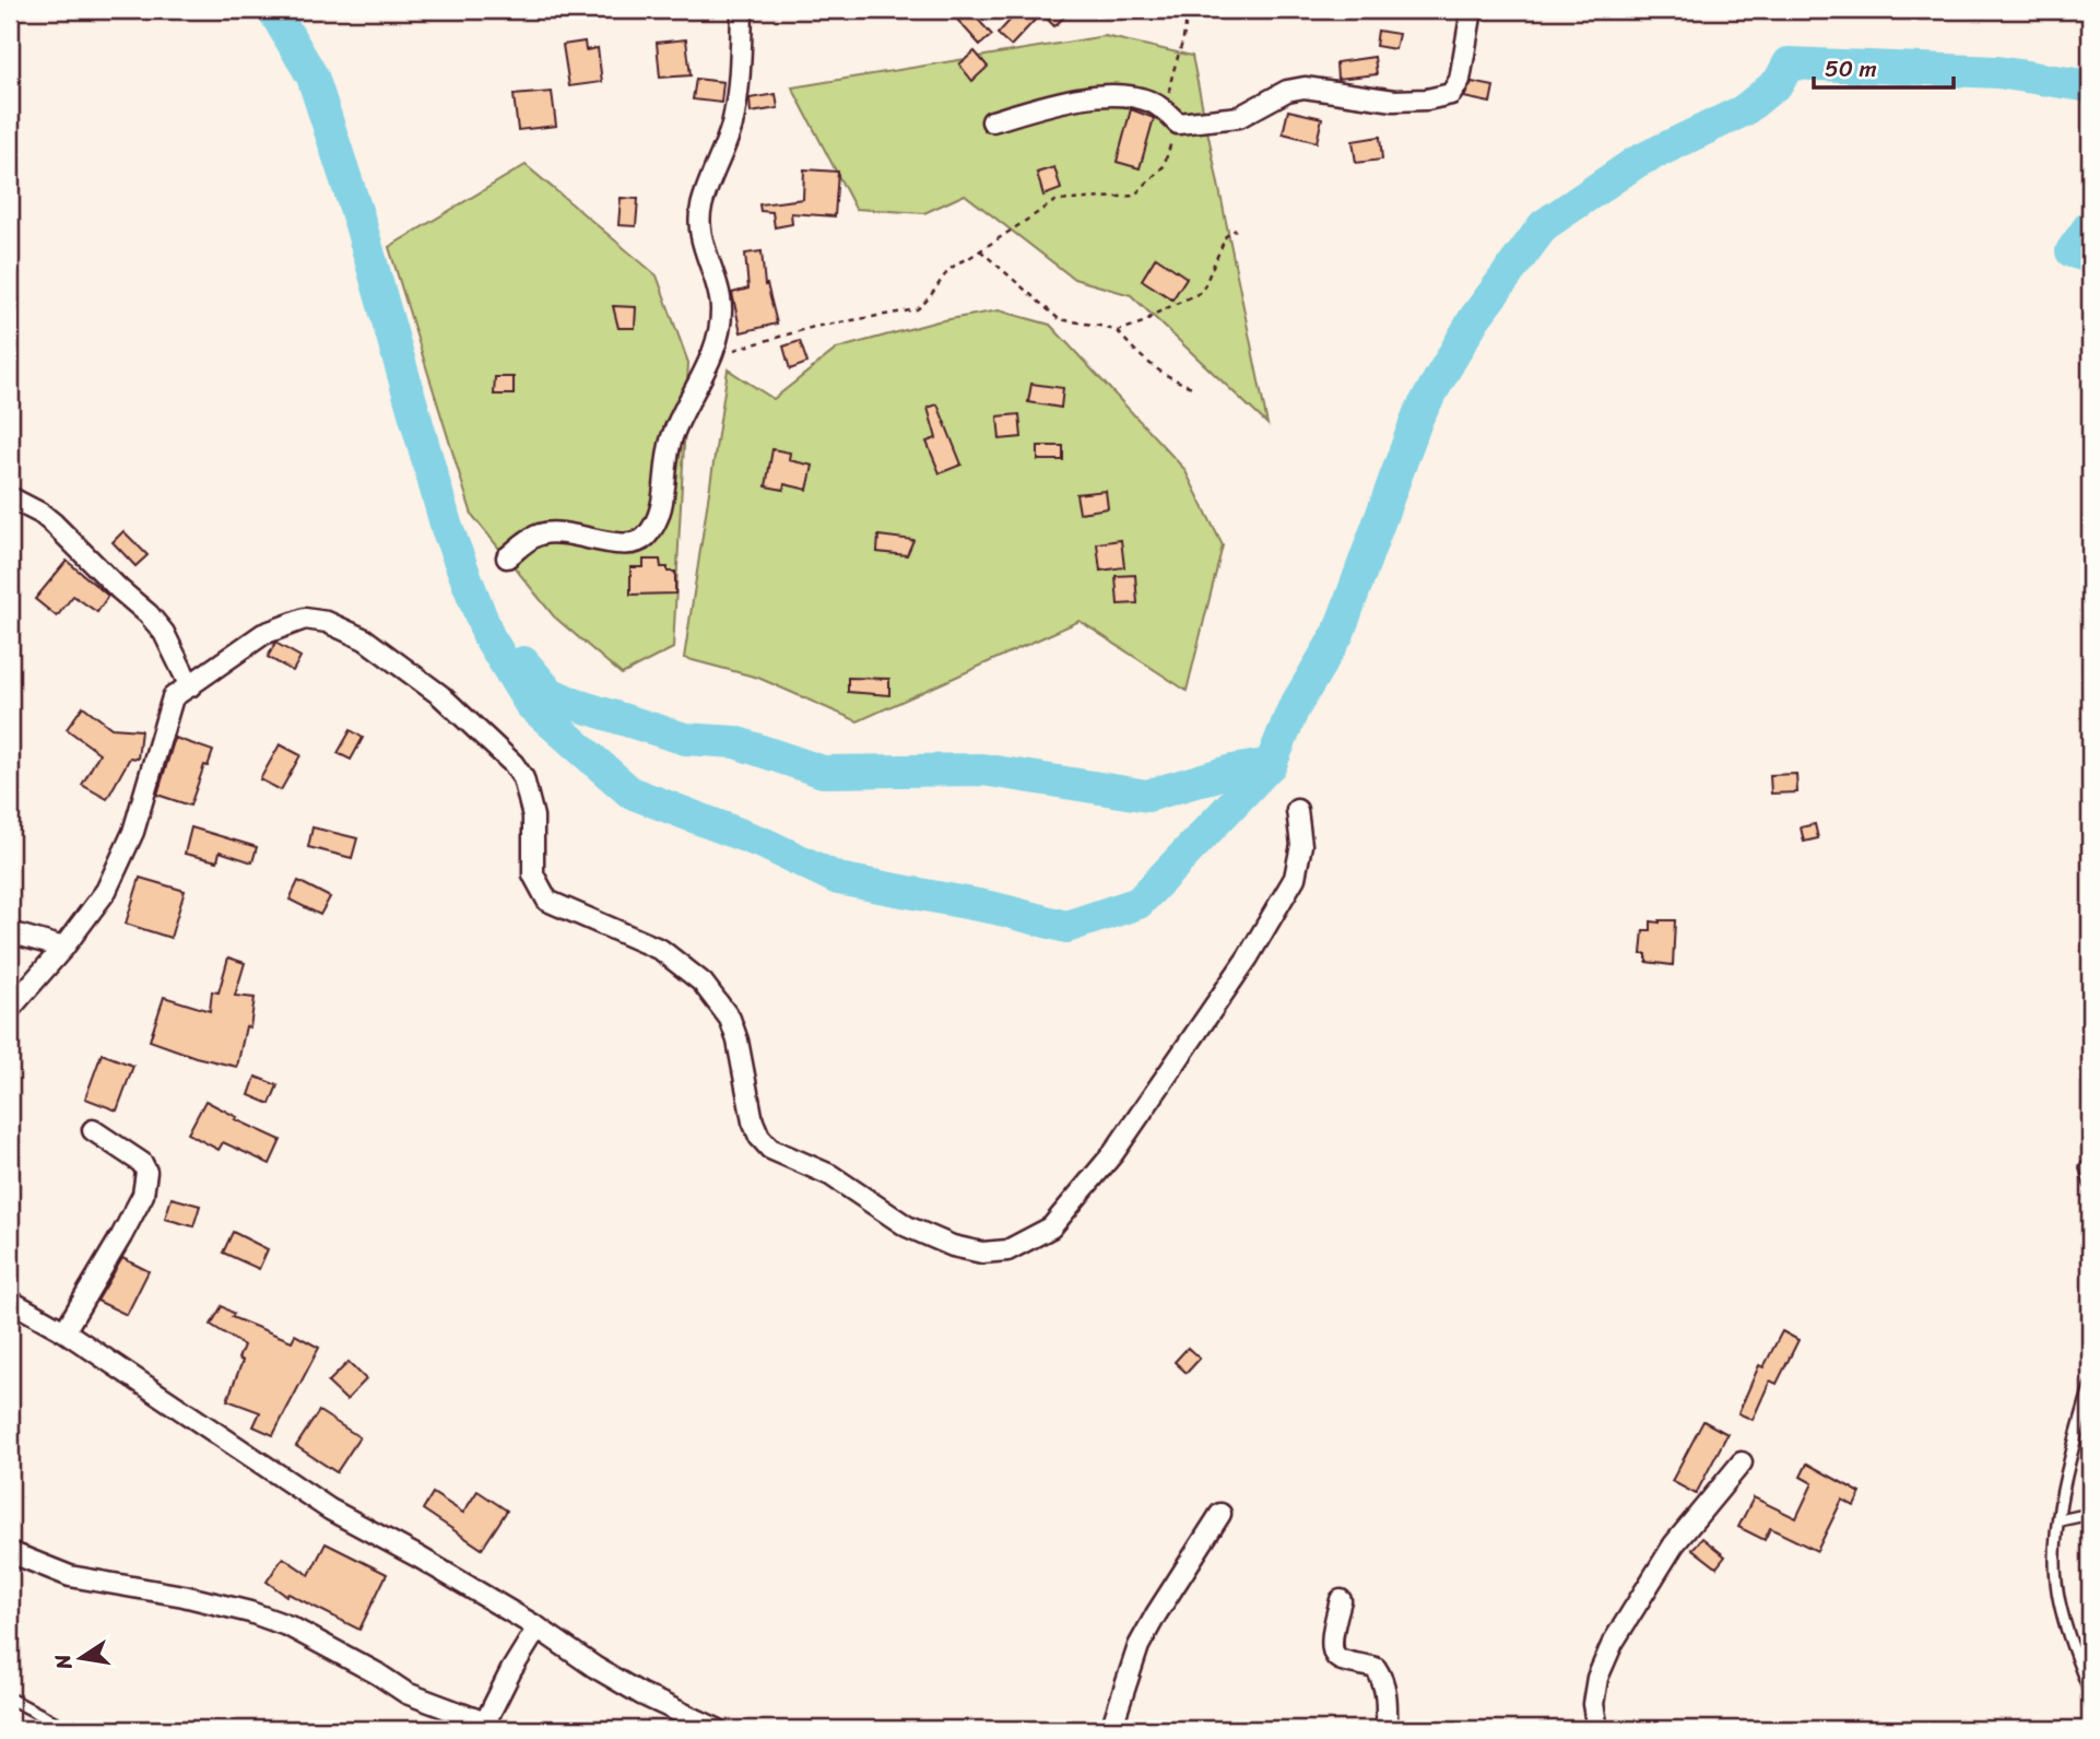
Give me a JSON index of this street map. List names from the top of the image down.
{
  "scale_bar": "50 m",
  "north": "left"
}
